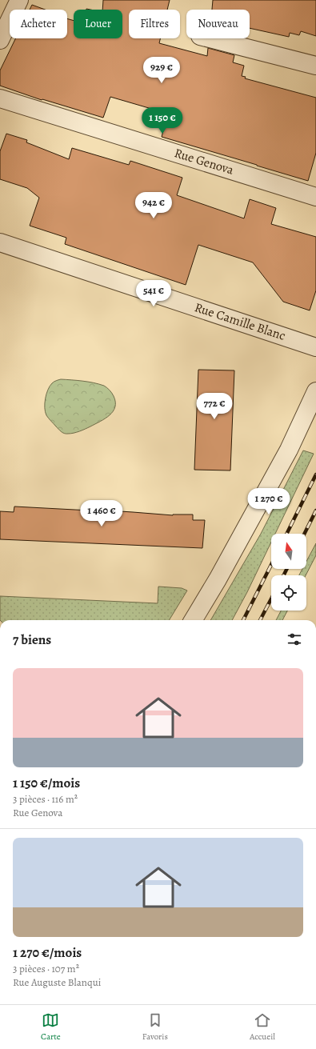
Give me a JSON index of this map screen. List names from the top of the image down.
{
  "streets": {
    "street": ["Rue Genova", "Rue Camille Blanc"]
  },
  "north": "top",
  "page": {
    "chip": [
      "Acheter",
      "Louer",
      "Filtres",
      "Nouveau"
    ],
    "price": [
      "929 €",
      "1 150 €",
      "942 €",
      "541 €",
      "772 €",
      "1 270 €",
      "1 460 €"
    ],
    "heading": "7 biens",
    "list": [
      {
        "name": "1 150 €/mois",
        "note": "3 pièces · 116 m² · Rue Genova"
      },
      {
        "name": "1 270 €/mois",
        "note": "3 pièces · 107 m² · Rue Auguste Blanqui"
      }
    ],
    "tabs": ["Carte", "Favoris", "Accueil"]
  }
}
